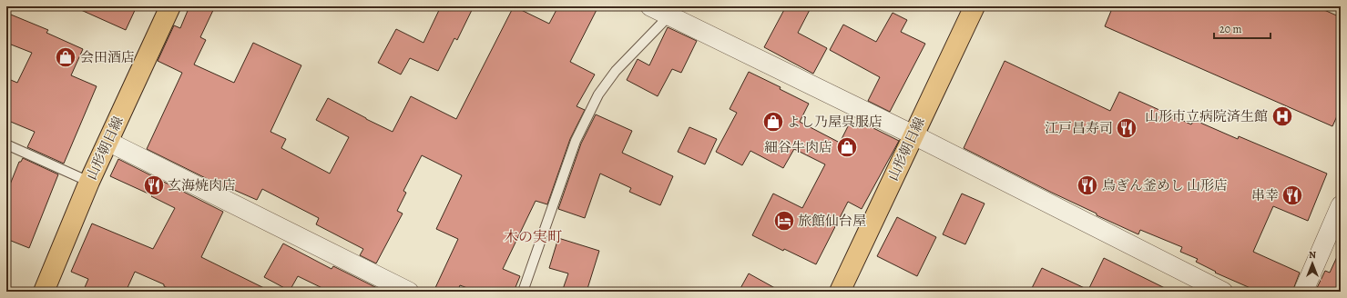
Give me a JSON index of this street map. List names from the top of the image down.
{
  "streets": {
    "main road": ["山形朝日線"]
  },
  "districts": ["木の実町"],
  "places": {
    "shop": ["会田酒店", "よし乃屋呉服店", "細谷牛肉店"],
    "hospital": ["山形市立病院済生館"],
    "restaurant": [
      "江戸昌寿司",
      "玄海焼肉店",
      "鳥ぎん釜めし 山形店",
      "串幸"
    ],
    "hotel": ["旅館仙台屋"]
  },
  "scale_bar": "20 m",
  "north": "top"
}
